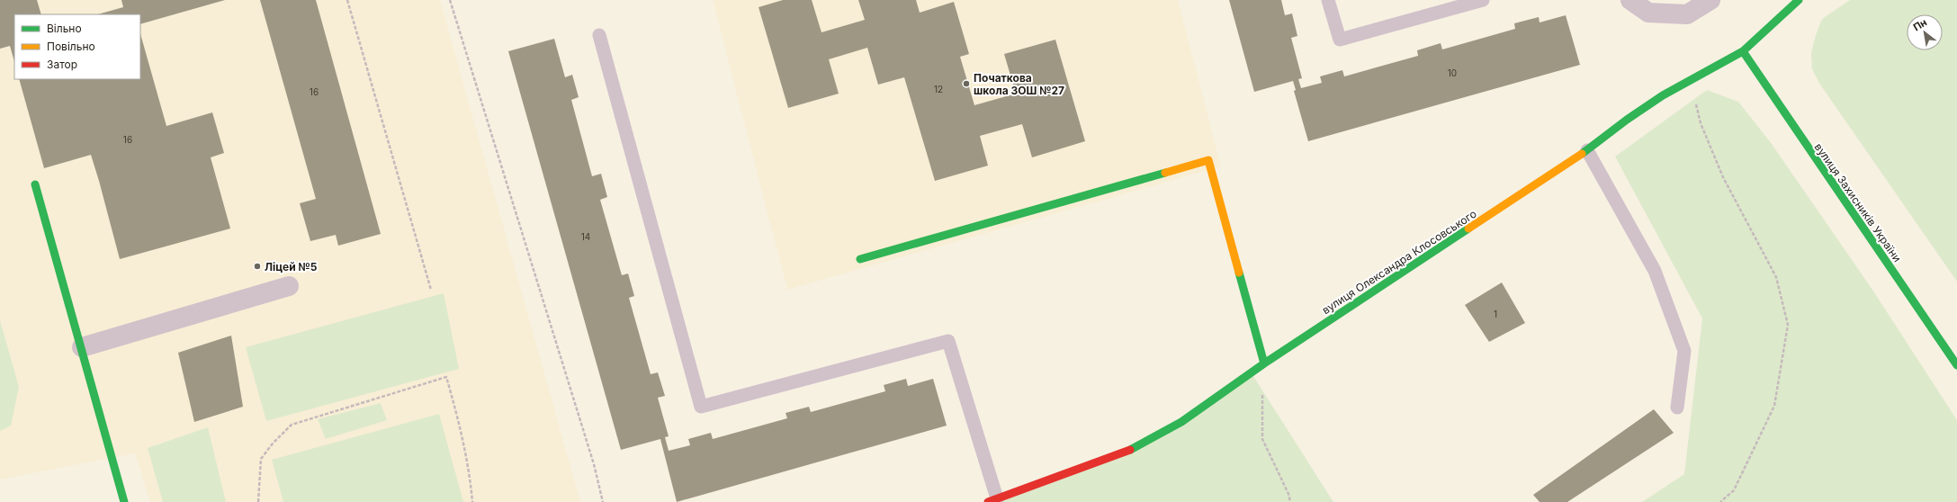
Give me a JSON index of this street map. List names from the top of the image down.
{
  "streets": {
    "street": ["вулиця Захисників України", "вулиця Олександра Клосовського"]
  },
  "crossings": [
    ["вулиця Захисників України", "вулиця Олександра Клосовського"]
  ],
  "places": ["Початкова школа ЗОШ №27", "Ліцей №5"],
  "house_numbers": [
    "10",
    "12",
    "16",
    "16",
    "14",
    "1"
  ],
  "legend": ["Вільно", "Повільно", "Затор"],
  "north": "top left"
}
